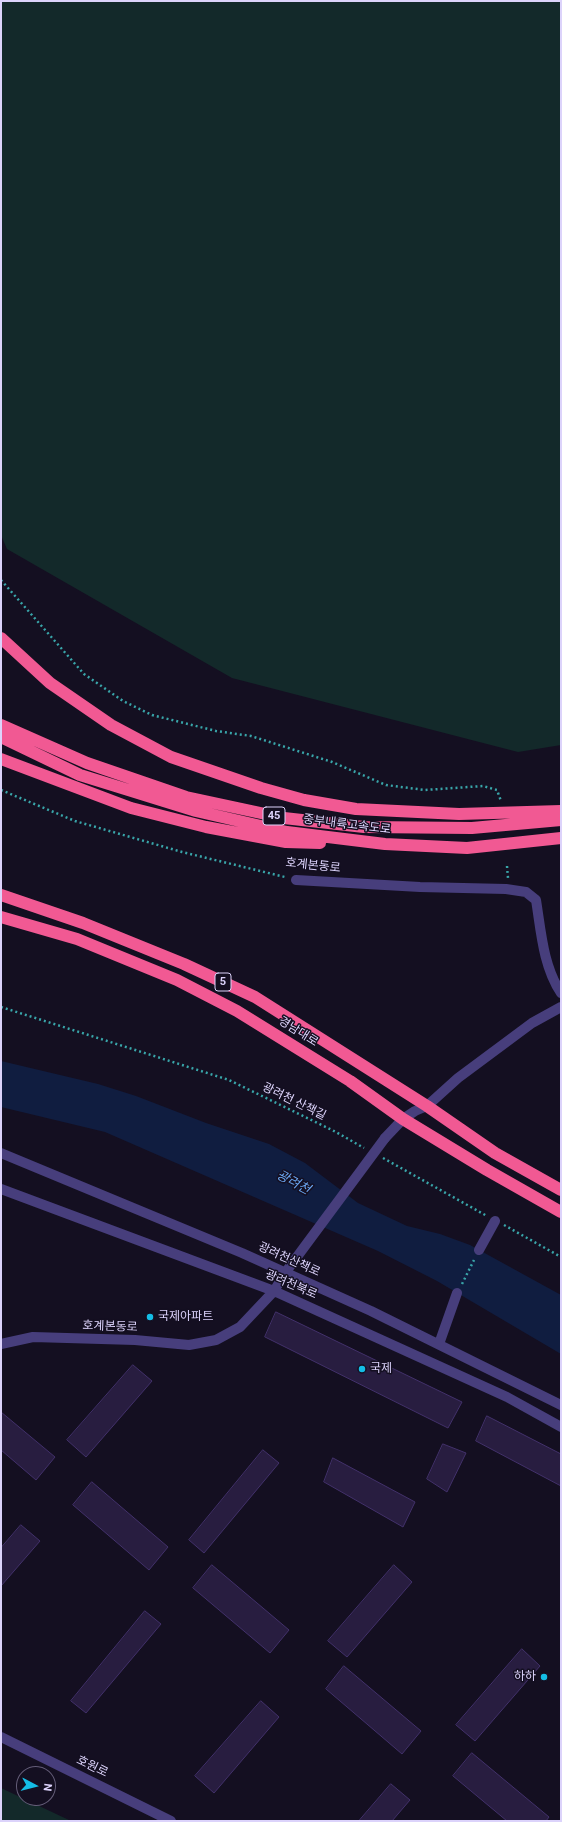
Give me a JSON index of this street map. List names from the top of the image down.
{
  "streets": {
    "highway": [
      "45",
      "중부내륙고속도로",
      "5",
      "경남대로"
    ],
    "street": [
      "호계본동로",
      "광려천산책로",
      "광려천북로",
      "호원로"
    ],
    "path": ["광려천 산책길"]
  },
  "crossings": [
    ["호계본동로", "경남대로"],
    ["호계본동로", "광려천산책로"],
    ["호계본동로", "광려천북로"]
  ],
  "water": ["광려천"],
  "places": ["국제아파트", "국제", "하하"],
  "north": "right"
}
